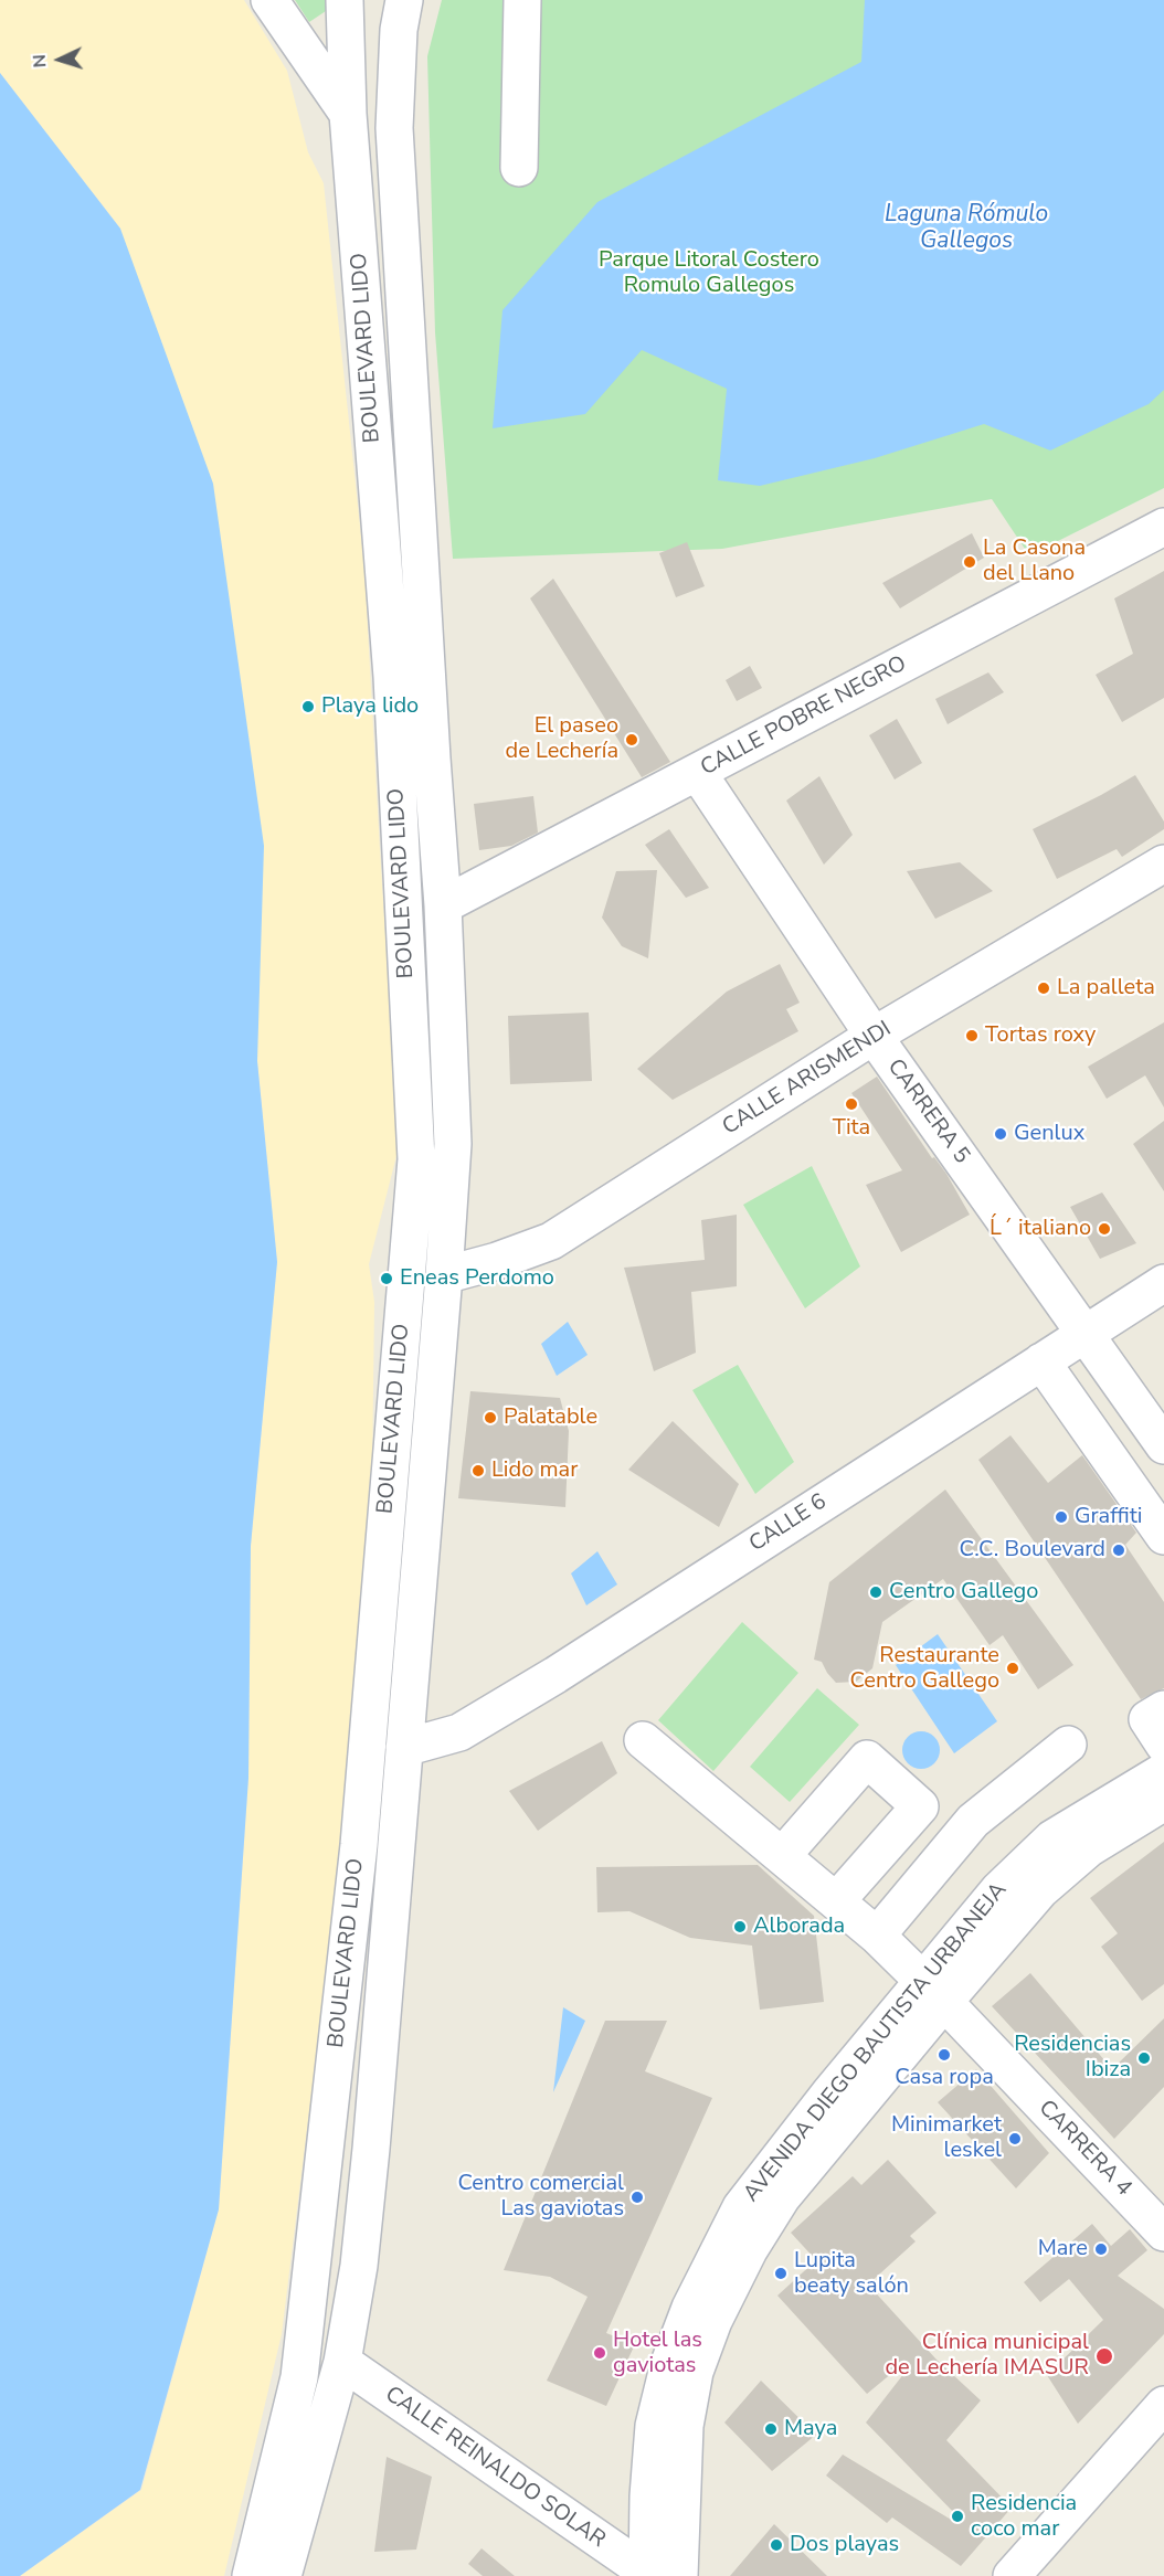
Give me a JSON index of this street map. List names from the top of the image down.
{
  "streets": {
    "street": [
      "BOULEVARD LIDO",
      "CALLE POBRE NEGRO",
      "CALLE ARISMENDI",
      "CARRERA 5",
      "CALLE 6",
      "AVENIDA DIEGO BAUTISTA URBANEJA",
      "CARRERA 4",
      "CALLE REINALDO SOLAR"
    ]
  },
  "crossings": [
    ["BOULEVARD LIDO", "CALLE POBRE NEGRO"],
    ["BOULEVARD LIDO", "CALLE ARISMENDI"],
    ["BOULEVARD LIDO", "CALLE 6"],
    ["BOULEVARD LIDO", "CALLE REINALDO SOLAR"],
    ["CALLE POBRE NEGRO", "CARRERA 5"],
    ["CALLE ARISMENDI", "CARRERA 5"],
    ["CARRERA 5", "CALLE 6"],
    ["AVENIDA DIEGO BAUTISTA URBANEJA", "CARRERA 4"],
    ["AVENIDA DIEGO BAUTISTA URBANEJA", "CALLE REINALDO SOLAR"]
  ],
  "water": ["Laguna Rómulo Gallegos"],
  "parks": ["Parque Litoral Costero Romulo Gallegos"],
  "places": [
    "La Casona del Llano",
    "Playa lido",
    "El paseo de Lechería",
    "La palleta",
    "Tortas roxy",
    "Tita",
    "Genlux",
    "Ĺ´ italiano",
    "Eneas Perdomo",
    "Palatable",
    "Lido mar",
    "Graffiti",
    "C.C. Boulevard",
    "Centro Gallego",
    "Restaurante Centro Gallego",
    "Alborada",
    "Casa ropa",
    "Residencias Ibiza",
    "Minimarket leskel",
    "Centro comercial Las gaviotas",
    "Mare",
    "Lupita beaty salón",
    "Hotel las gaviotas",
    "Clínica municipal de Lechería IMASUR",
    "Maya",
    "Residencia coco mar",
    "Dos playas"
  ],
  "north": "left"
}
